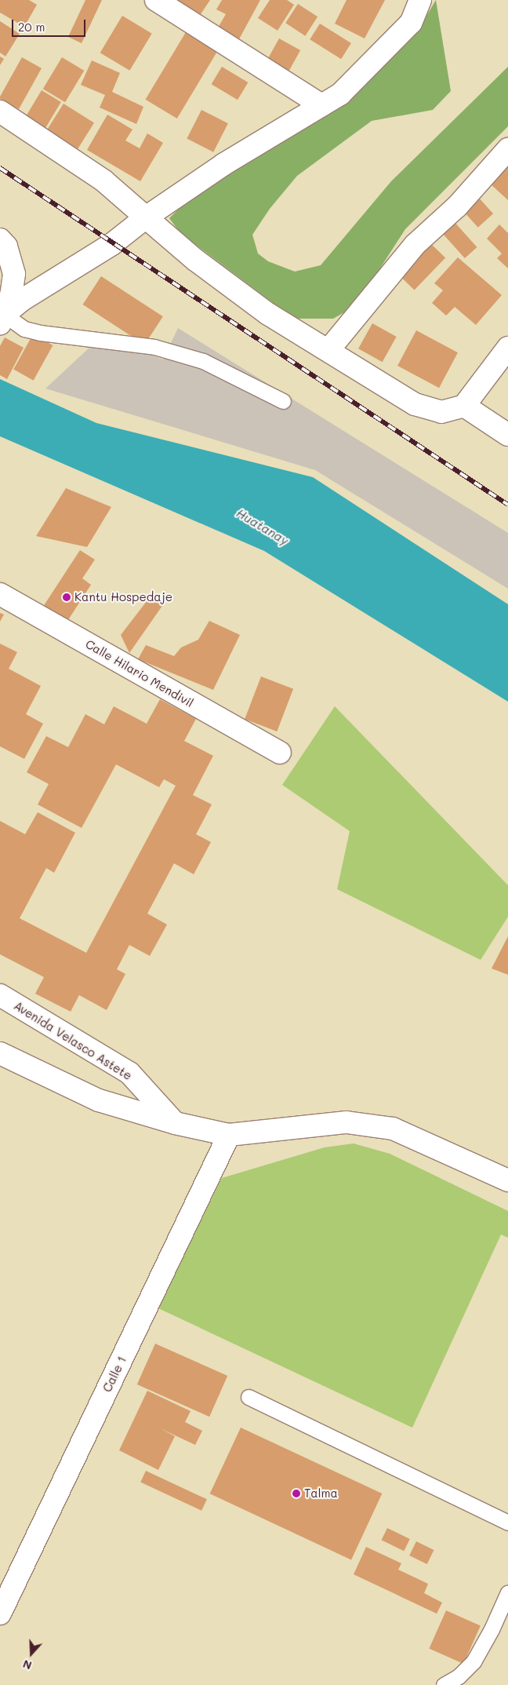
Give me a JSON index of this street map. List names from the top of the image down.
{
  "streets": {
    "main road": ["Calle Hilario Mendivil", "Avenida Velasco Astete", "Calle 1"]
  },
  "water": ["Huatanay"],
  "places": ["Kantu Hospedaje", "Talma"],
  "scale_bar": "20 m",
  "north": "bottom"
}
